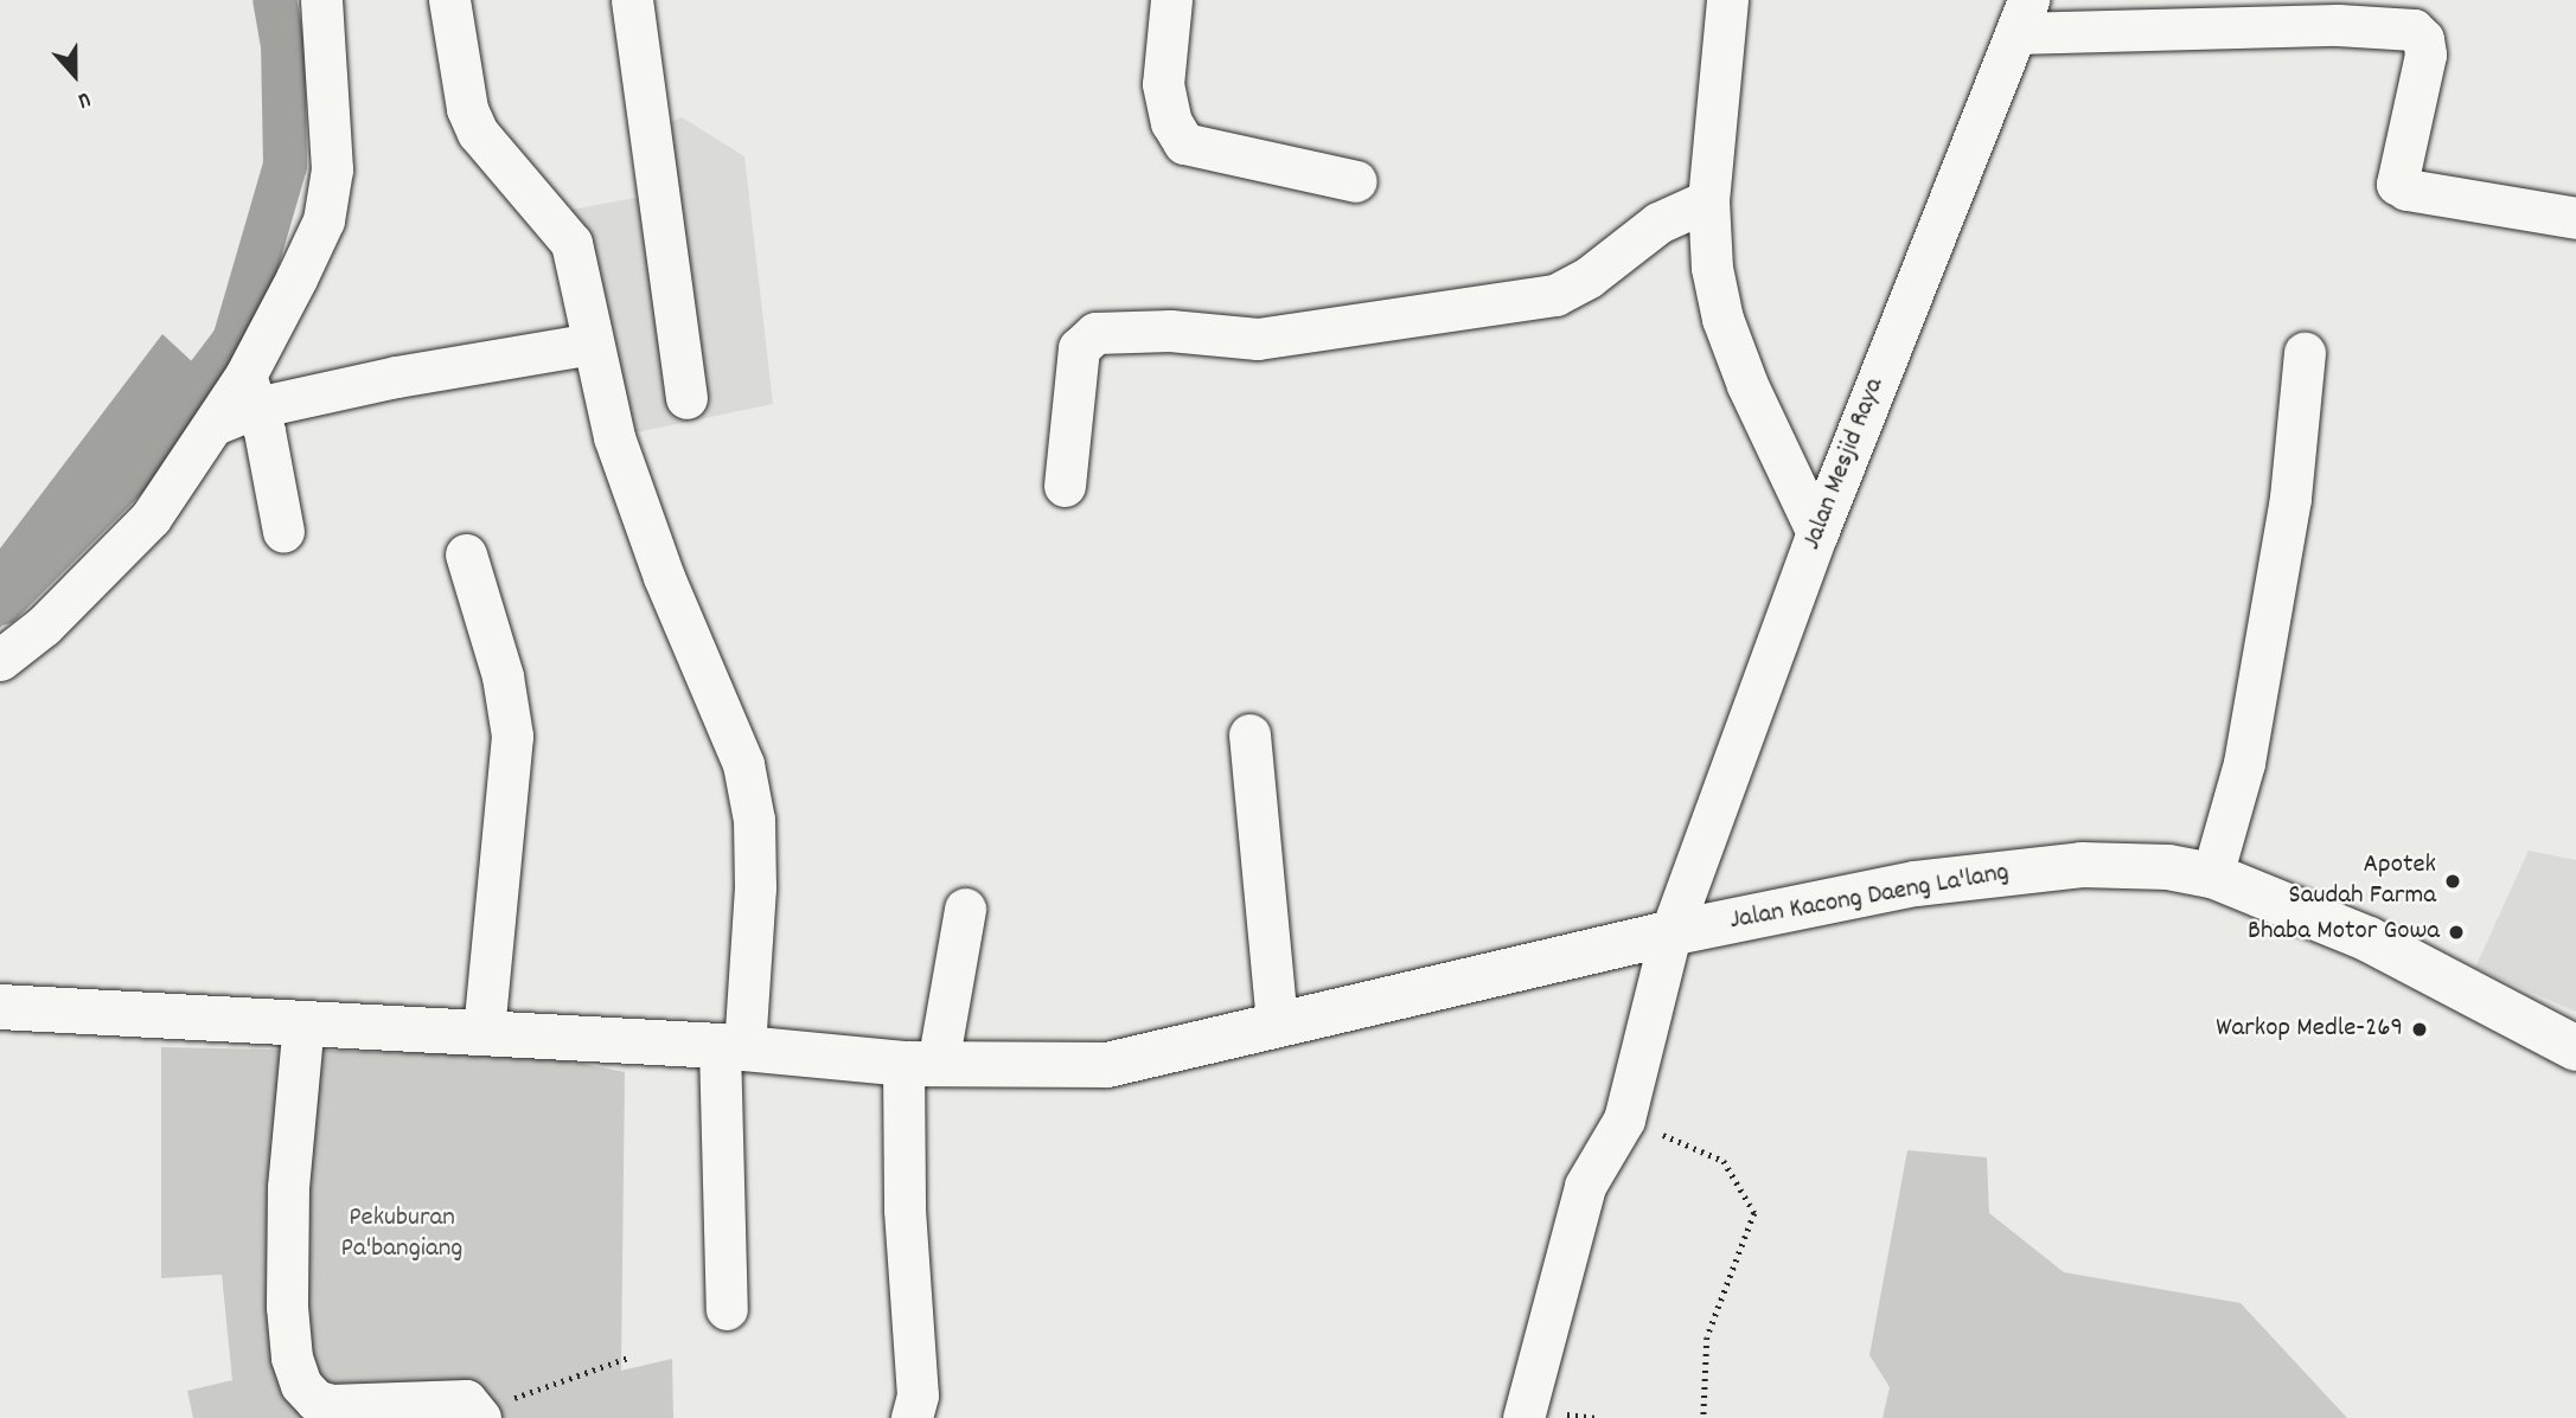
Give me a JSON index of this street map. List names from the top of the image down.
{
  "streets": {
    "main road": ["Jalan Kacong Daeng La'lang"],
    "street": ["Jalan Mesjid Raya"]
  },
  "crossings": [
    ["Jalan Mesjid Raya", "Jalan Kacong Daeng La'lang"]
  ],
  "parks": ["Pekuburan Pa'bangiang"],
  "places": ["Apotek Saudah Farma", "Bhaba Motor Gowa", "Warkop Medle-269"],
  "north": "bottom"
}
